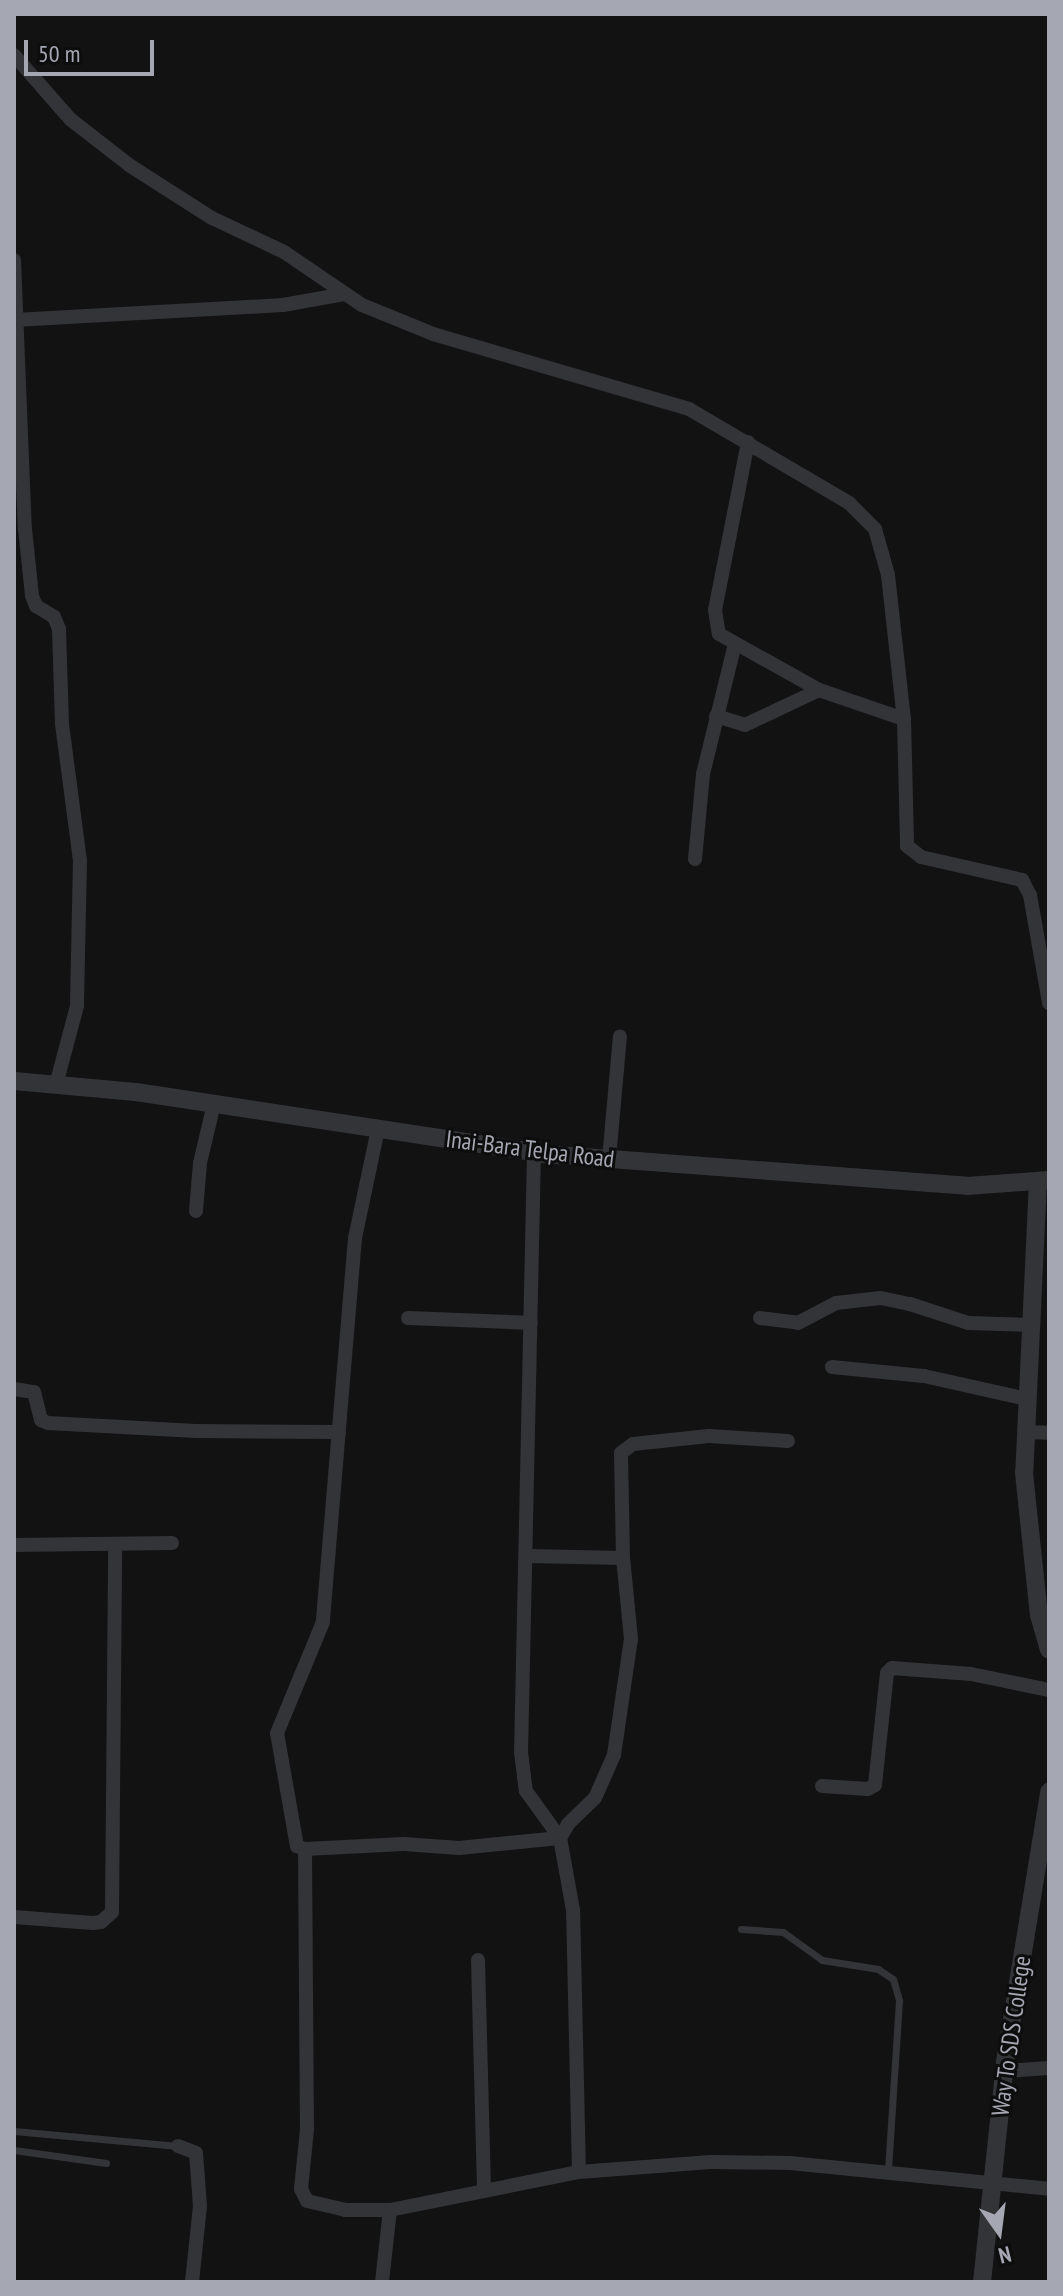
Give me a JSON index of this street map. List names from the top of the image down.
{
  "streets": {
    "street": ["Inai-Bara Telpa Road", "Way To SDS College"]
  },
  "scale_bar": "50 m",
  "north": "bottom"
}
